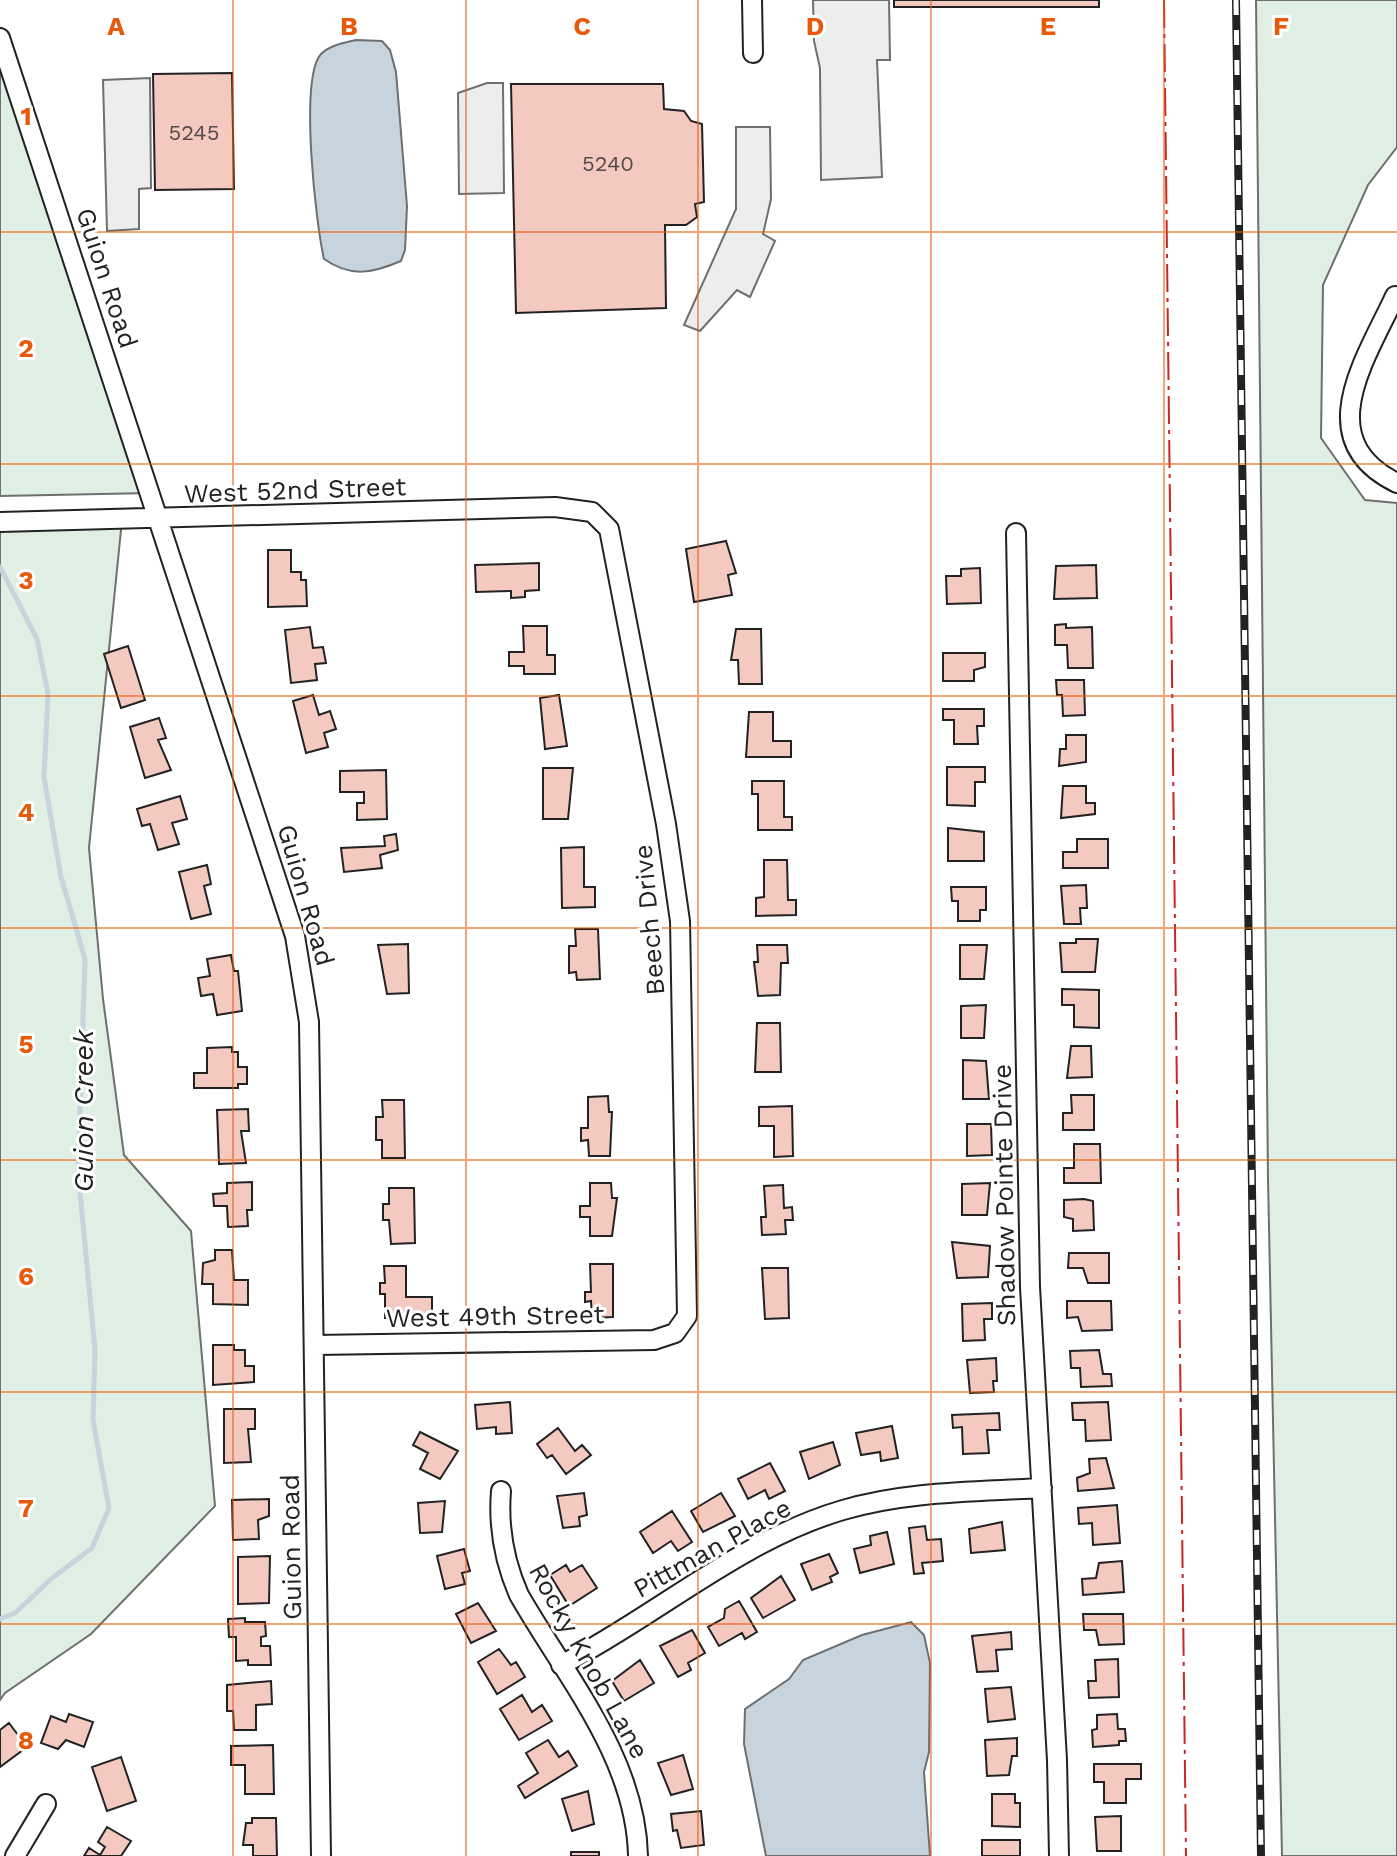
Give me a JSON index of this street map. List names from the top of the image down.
{
  "streets": {
    "street": [
      "Guion Road",
      "West 52nd Street",
      "Beech Drive",
      "Shadow Pointe Drive",
      "West 49th Street",
      "Pittman Place",
      "Rocky Knob Lane"
    ]
  },
  "crossings": [
    ["Guion Road", "West 52nd Street"],
    ["Guion Road", "West 49th Street"],
    ["West 52nd Street", "Beech Drive"],
    ["Beech Drive", "West 49th Street"],
    ["Shadow Pointe Drive", "Pittman Place"],
    ["Pittman Place", "Rocky Knob Lane"]
  ],
  "water": ["Guion Creek"],
  "house_numbers": ["5245", "5240"],
  "grid": {
    "columns": [
      "A",
      "B",
      "C",
      "D",
      "E",
      "F"
    ],
    "rows": [
      "1",
      "2",
      "3",
      "4",
      "5",
      "6",
      "7",
      "8"
    ]
  }
}
